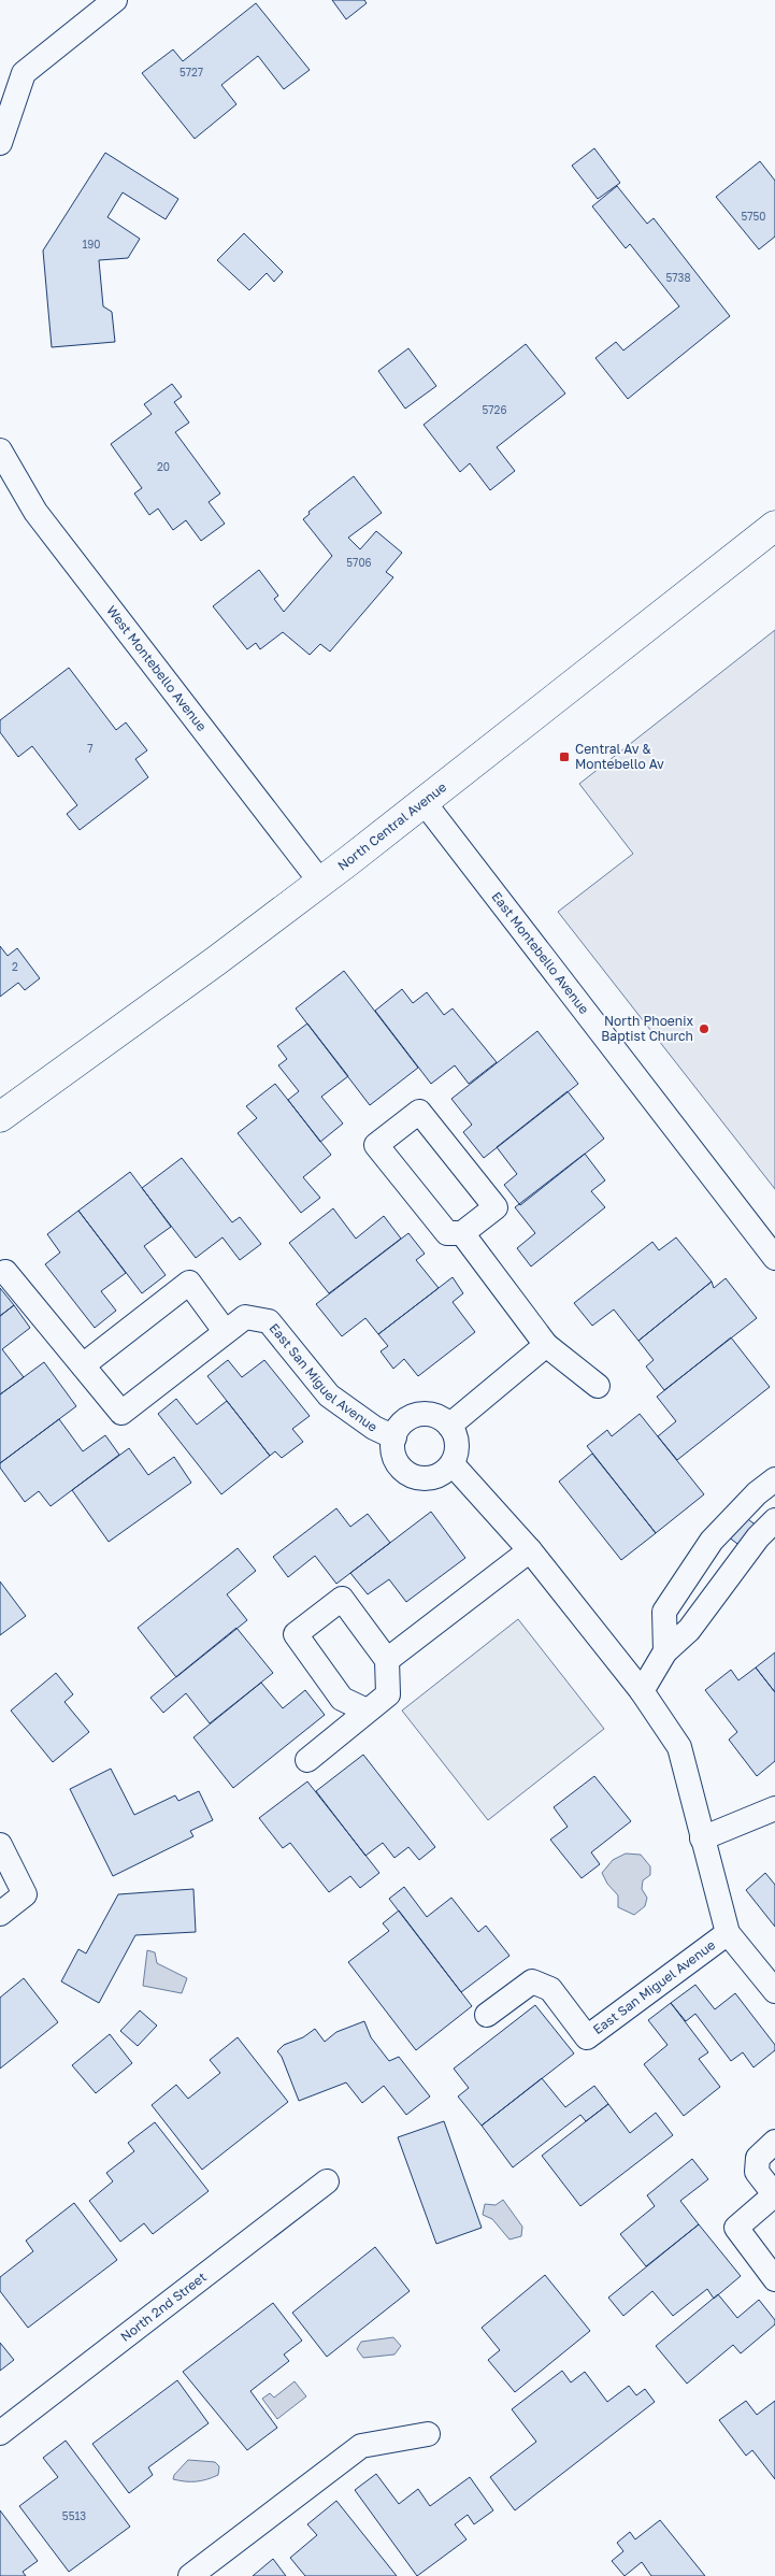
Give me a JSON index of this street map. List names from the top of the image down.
{
  "streets": {
    "main road": ["North Central Avenue"],
    "street": [
      "West Montebello Avenue",
      "East Montebello Avenue",
      "East San Miguel Avenue",
      "North 2nd Street"
    ]
  },
  "crossings": [
    ["West Montebello Avenue", "North Central Avenue"],
    ["North Central Avenue", "East Montebello Avenue"]
  ],
  "places": {
    "transit": ["Central Av & Montebello Av"],
    "other": ["North Phoenix Baptist Church"]
  },
  "house_numbers": [
    "5727",
    "5750",
    "190",
    "5738",
    "5726",
    "20",
    "5706",
    "7",
    "2",
    "5513"
  ]
}
